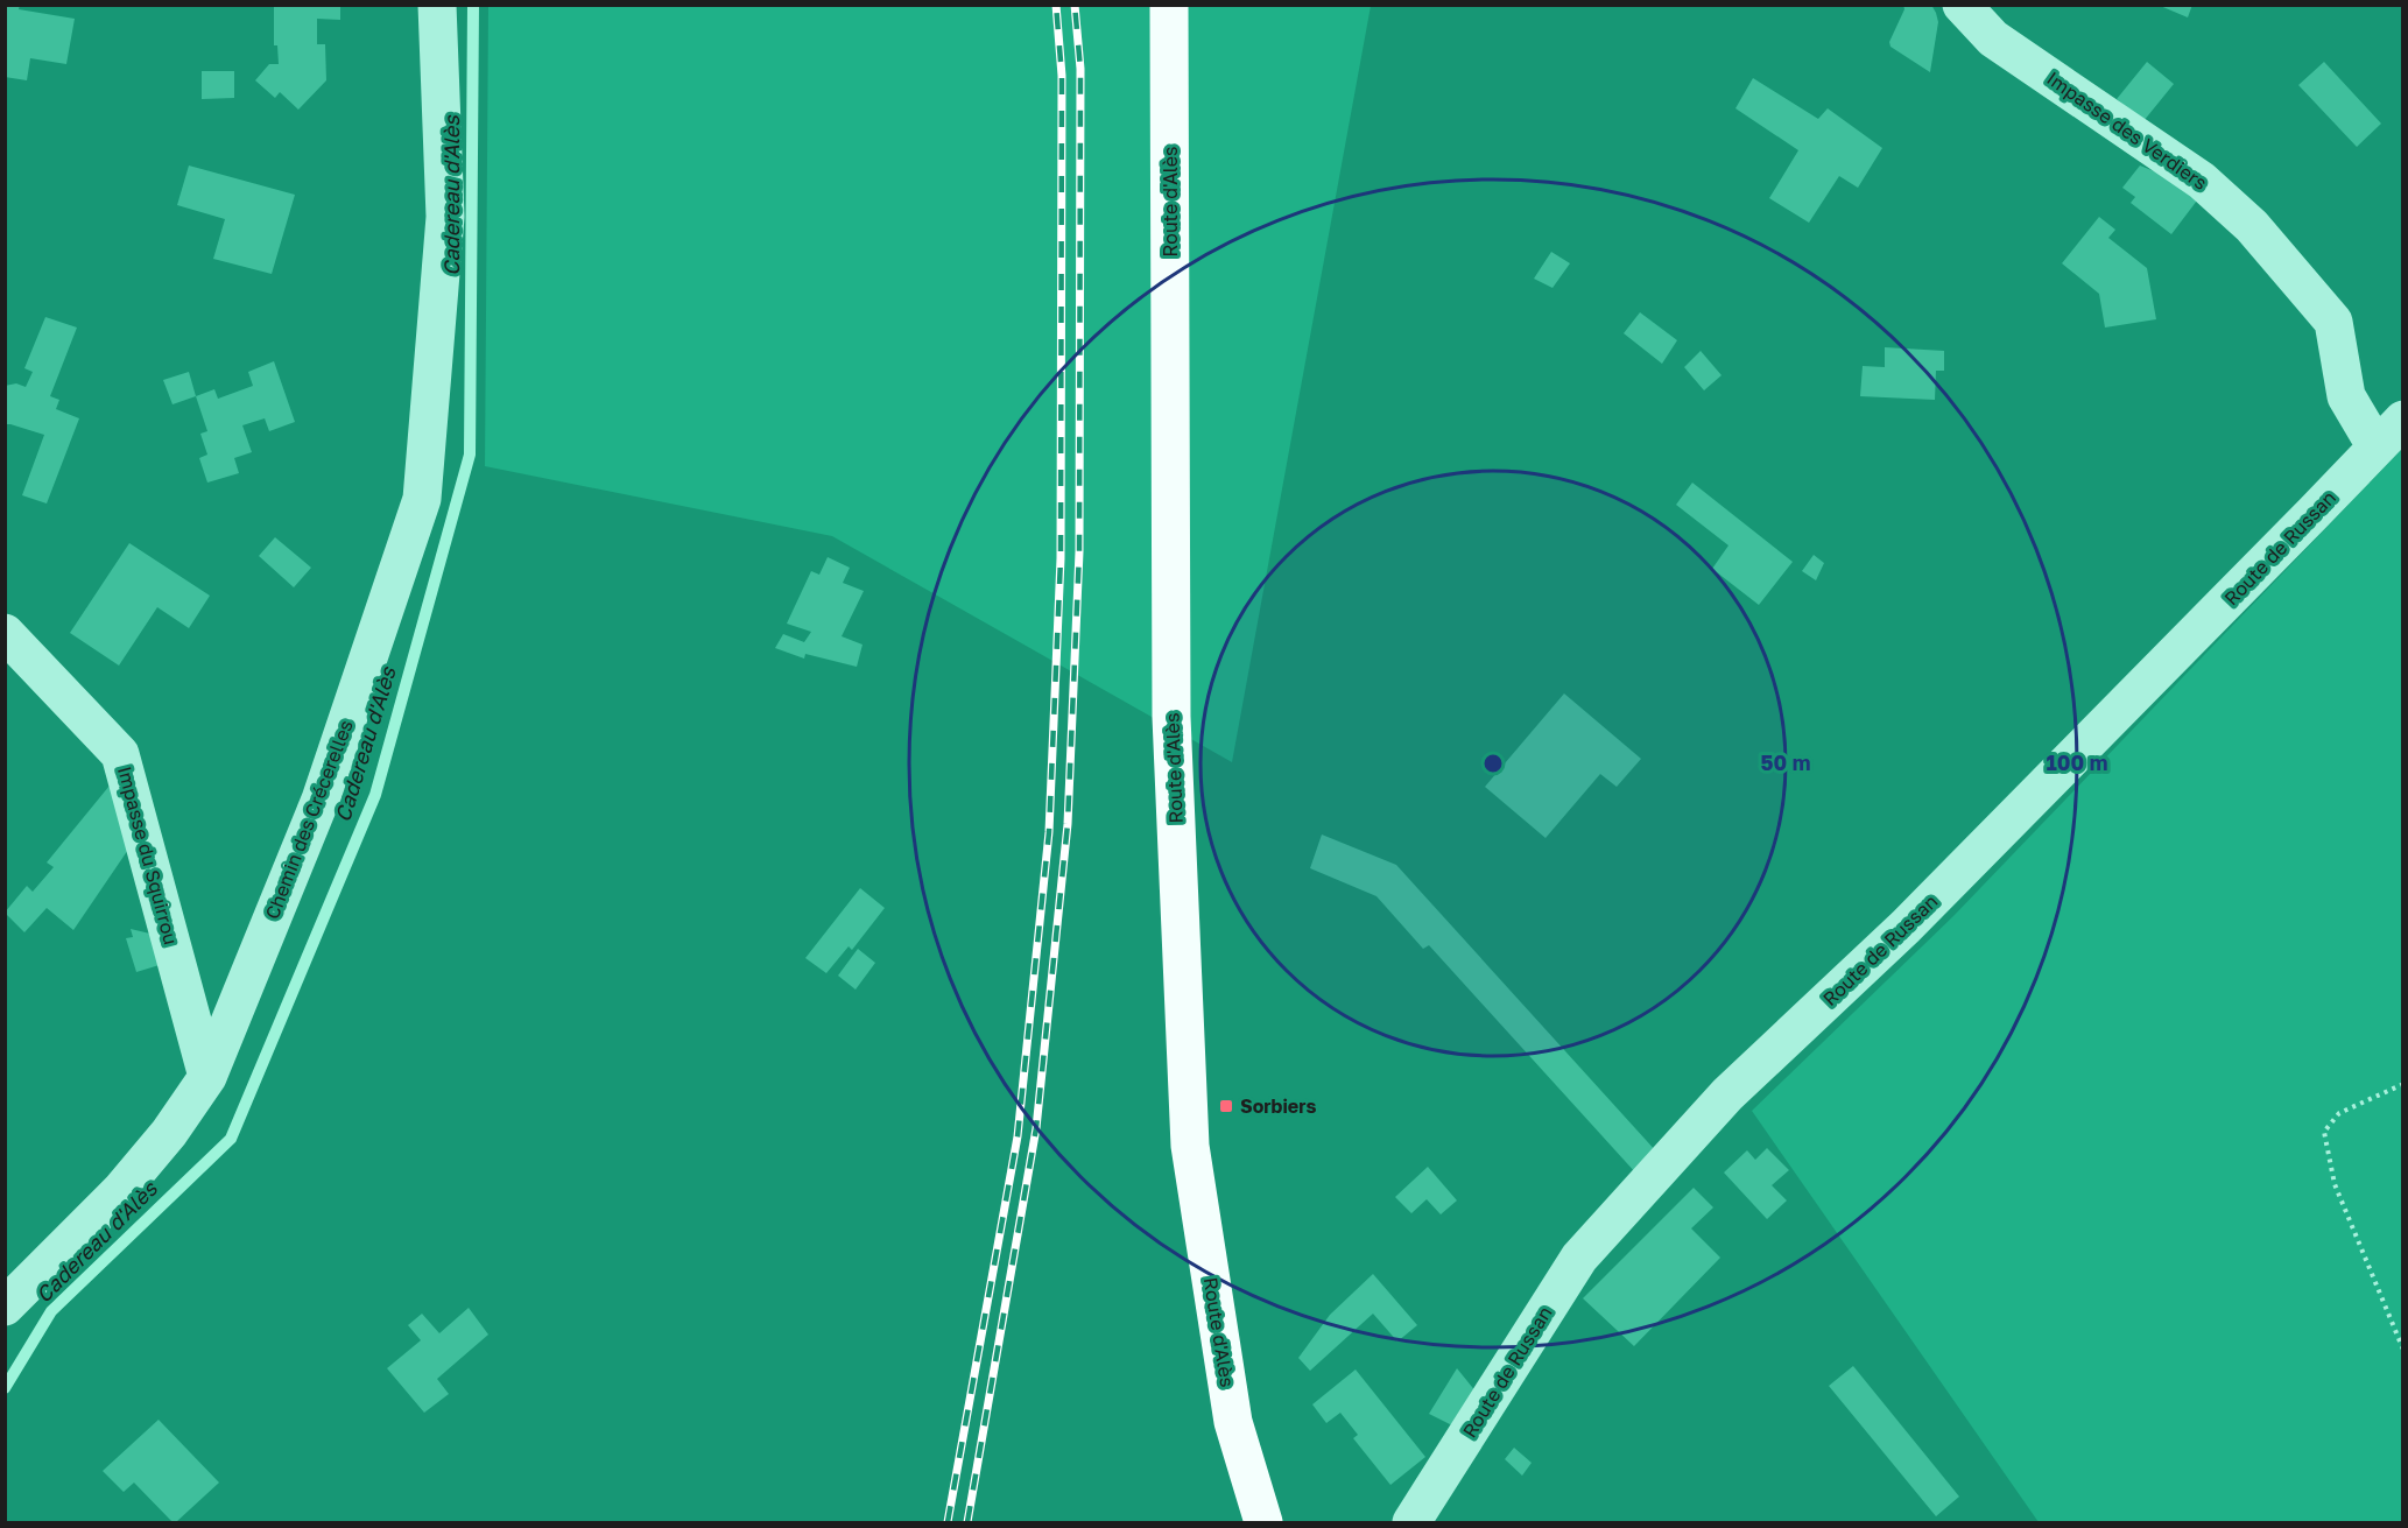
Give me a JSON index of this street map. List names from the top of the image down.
{
  "streets": {
    "main road": ["Route d'Alès"],
    "street": [
      "Impasse des Verdiers",
      "Route de Russan",
      "Chemin des Crécerelles",
      "Impasse du Squirrou"
    ]
  },
  "crossings": [
    ["Impasse des Verdiers", "Route de Russan"],
    ["Chemin des Crécerelles", "Impasse du Squirrou"]
  ],
  "water": ["Cadereau d'Alès"],
  "places": {
    "transit": ["Sorbiers"]
  },
  "rings": ["50 m", "100 m"]
}
